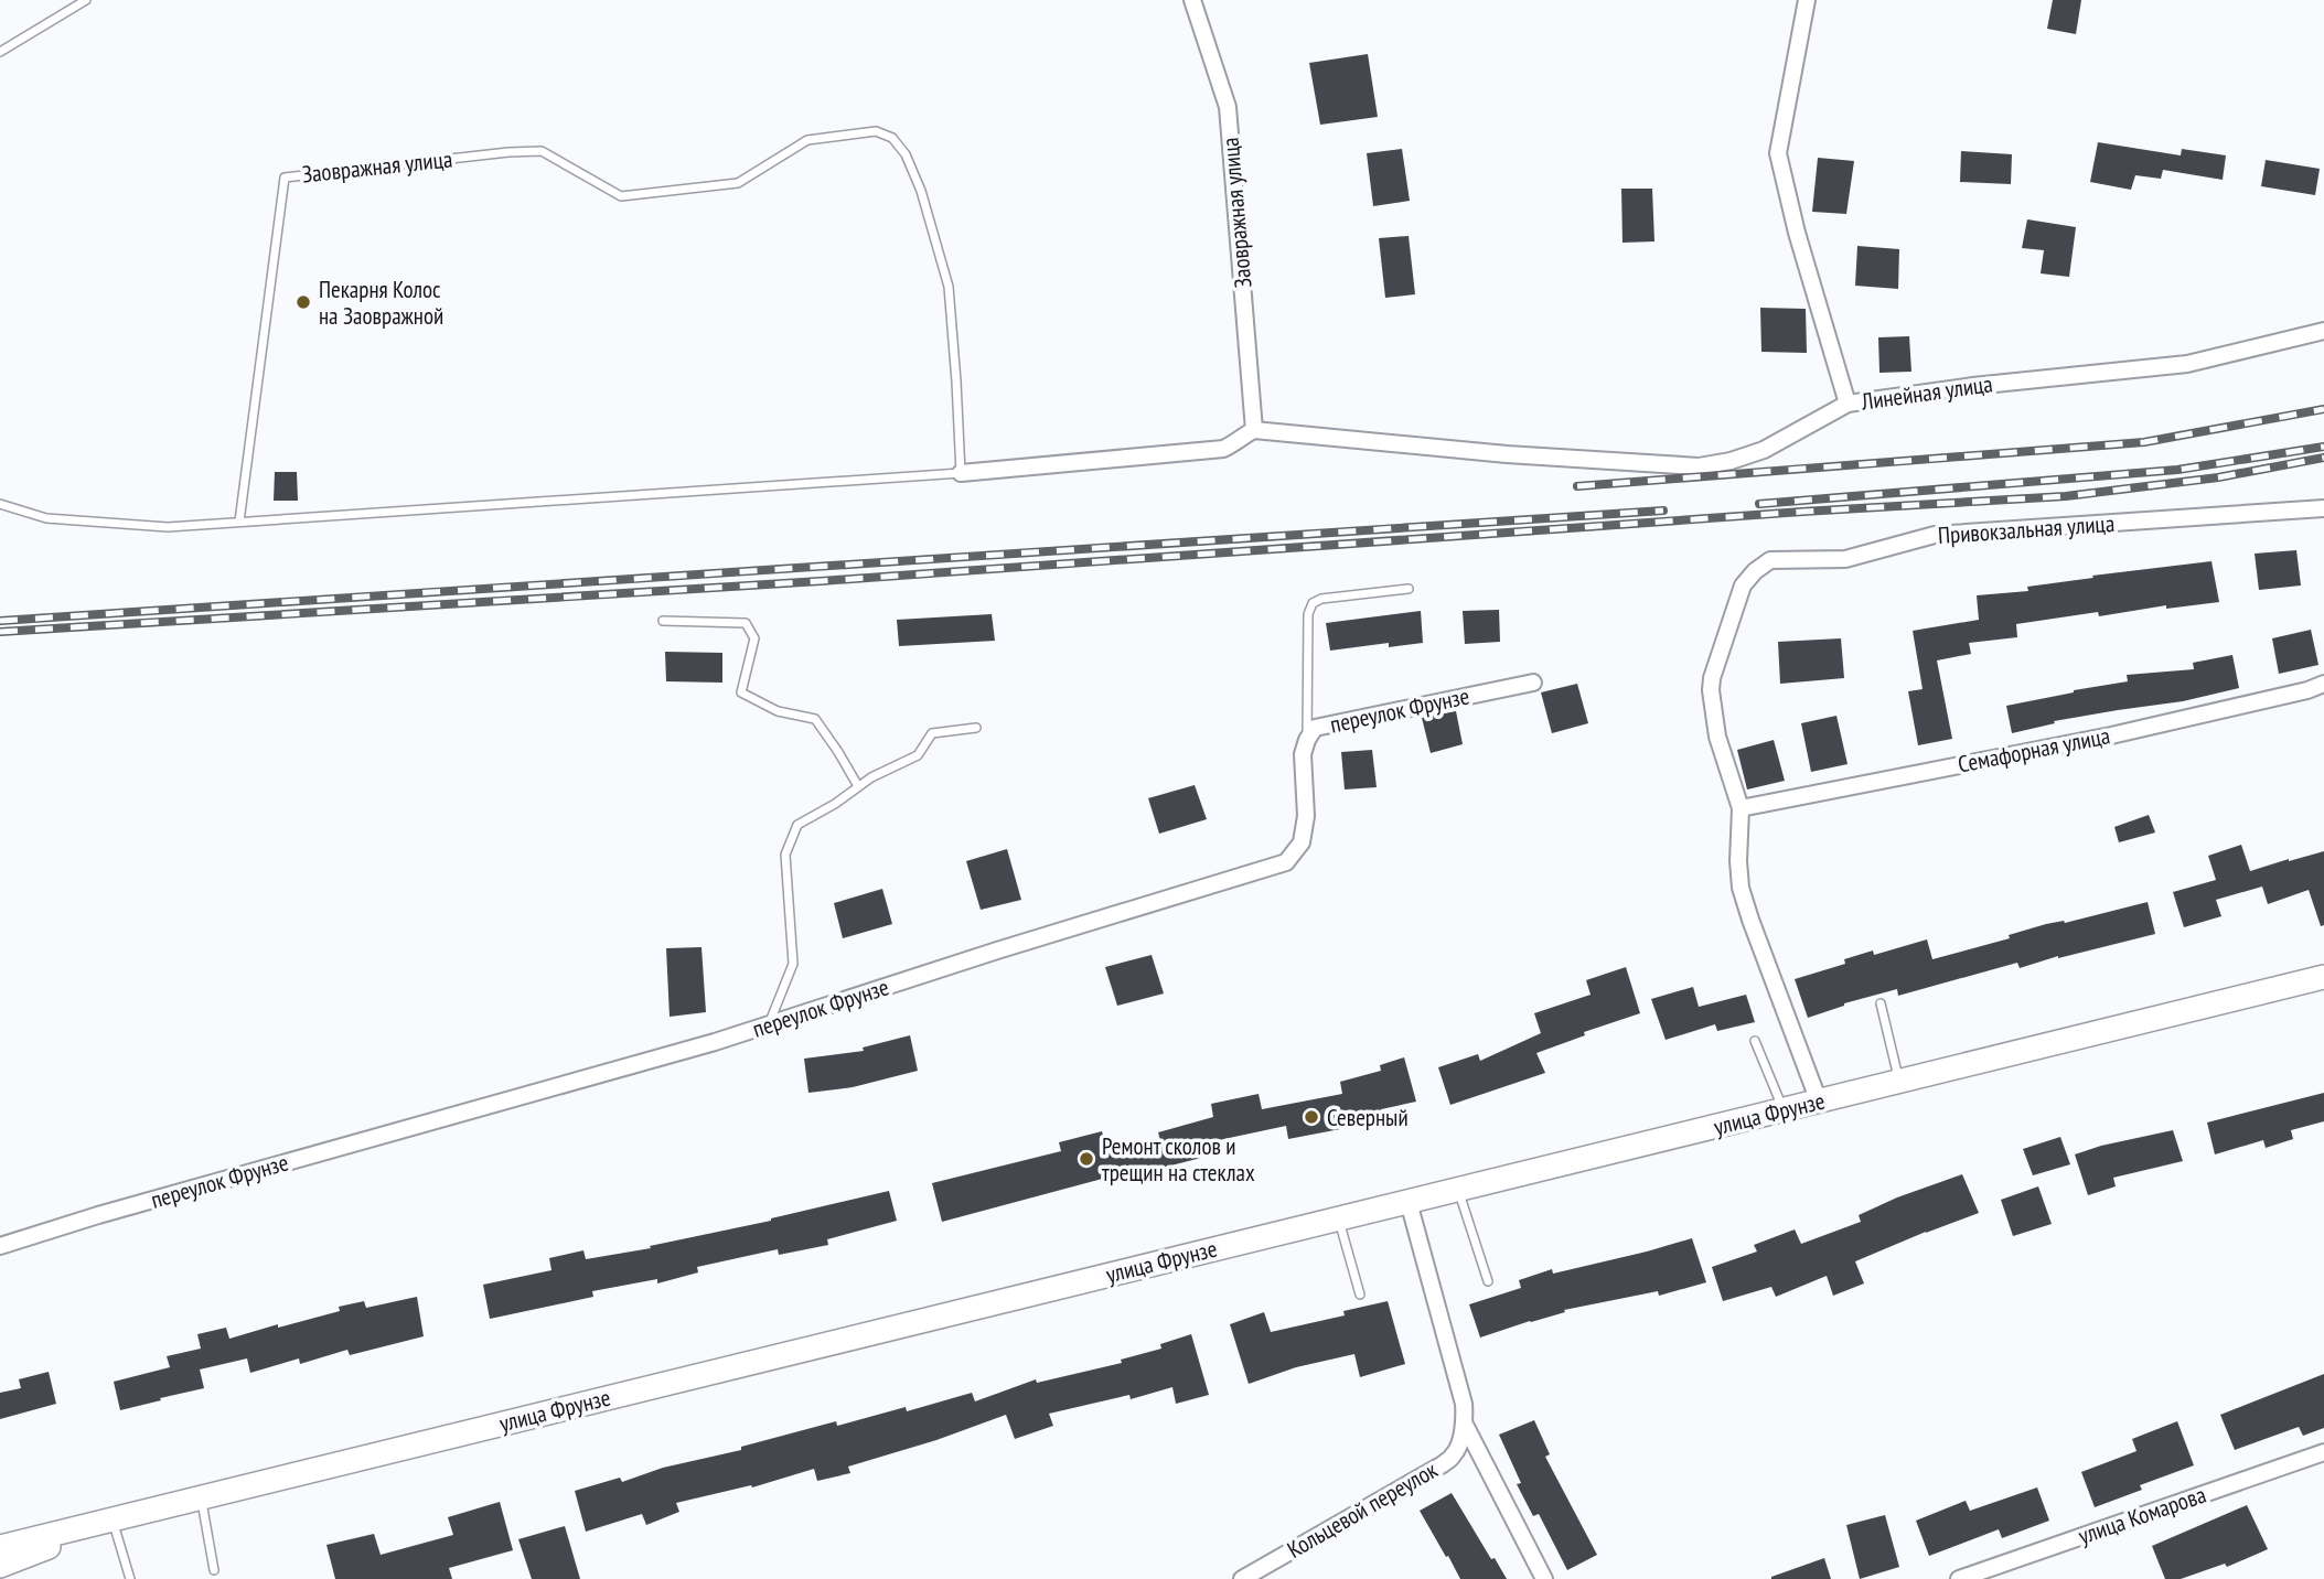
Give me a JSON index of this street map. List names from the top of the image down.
{
  "streets": {
    "street": [
      "Заовражная улица",
      "Линейная улица",
      "Привокзальная улица",
      "переулок Фрунзе",
      "Семафорная улица",
      "улица Фрунзе",
      "Кольцевой переулок",
      "улица Комарова"
    ]
  },
  "crossings": [
    ["Привокзальная улица", "Семафорная улица"],
    ["улица Фрунзе", "Кольцевой переулок"]
  ],
  "places": ["Пекарня Колос на Заовражной", "Северный", "Ремонт сколов и трещин на стеклах"]
}
